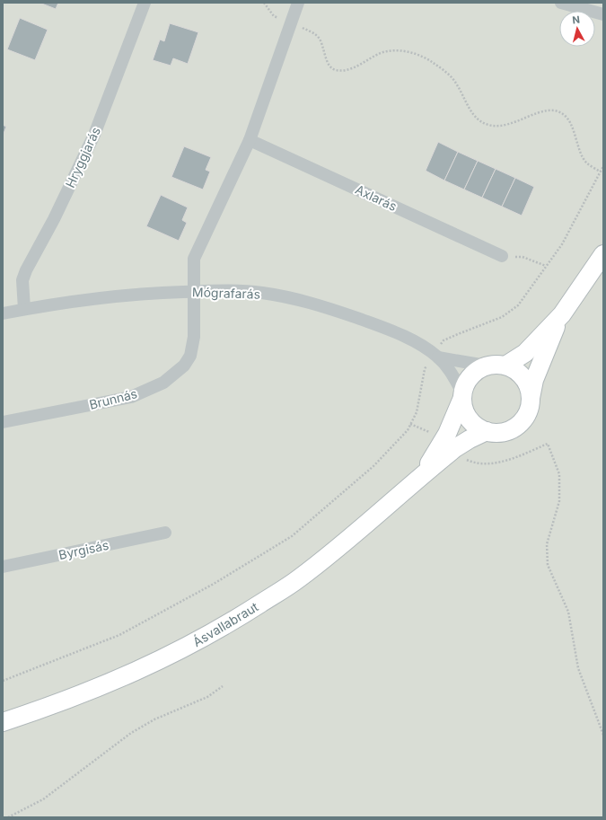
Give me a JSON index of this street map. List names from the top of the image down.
{
  "streets": {
    "main road": ["Ásvallabraut"],
    "street": [
      "Hryggjarás",
      "Axlarás",
      "Mógrafarás",
      "Brunnás",
      "Byrgisás"
    ]
  },
  "crossings": [
    ["Hryggjarás", "Mógrafarás"],
    ["Mógrafarás", "Brunnás"],
    ["Mógrafarás", "Ásvallabraut"]
  ],
  "north": "top"
}
